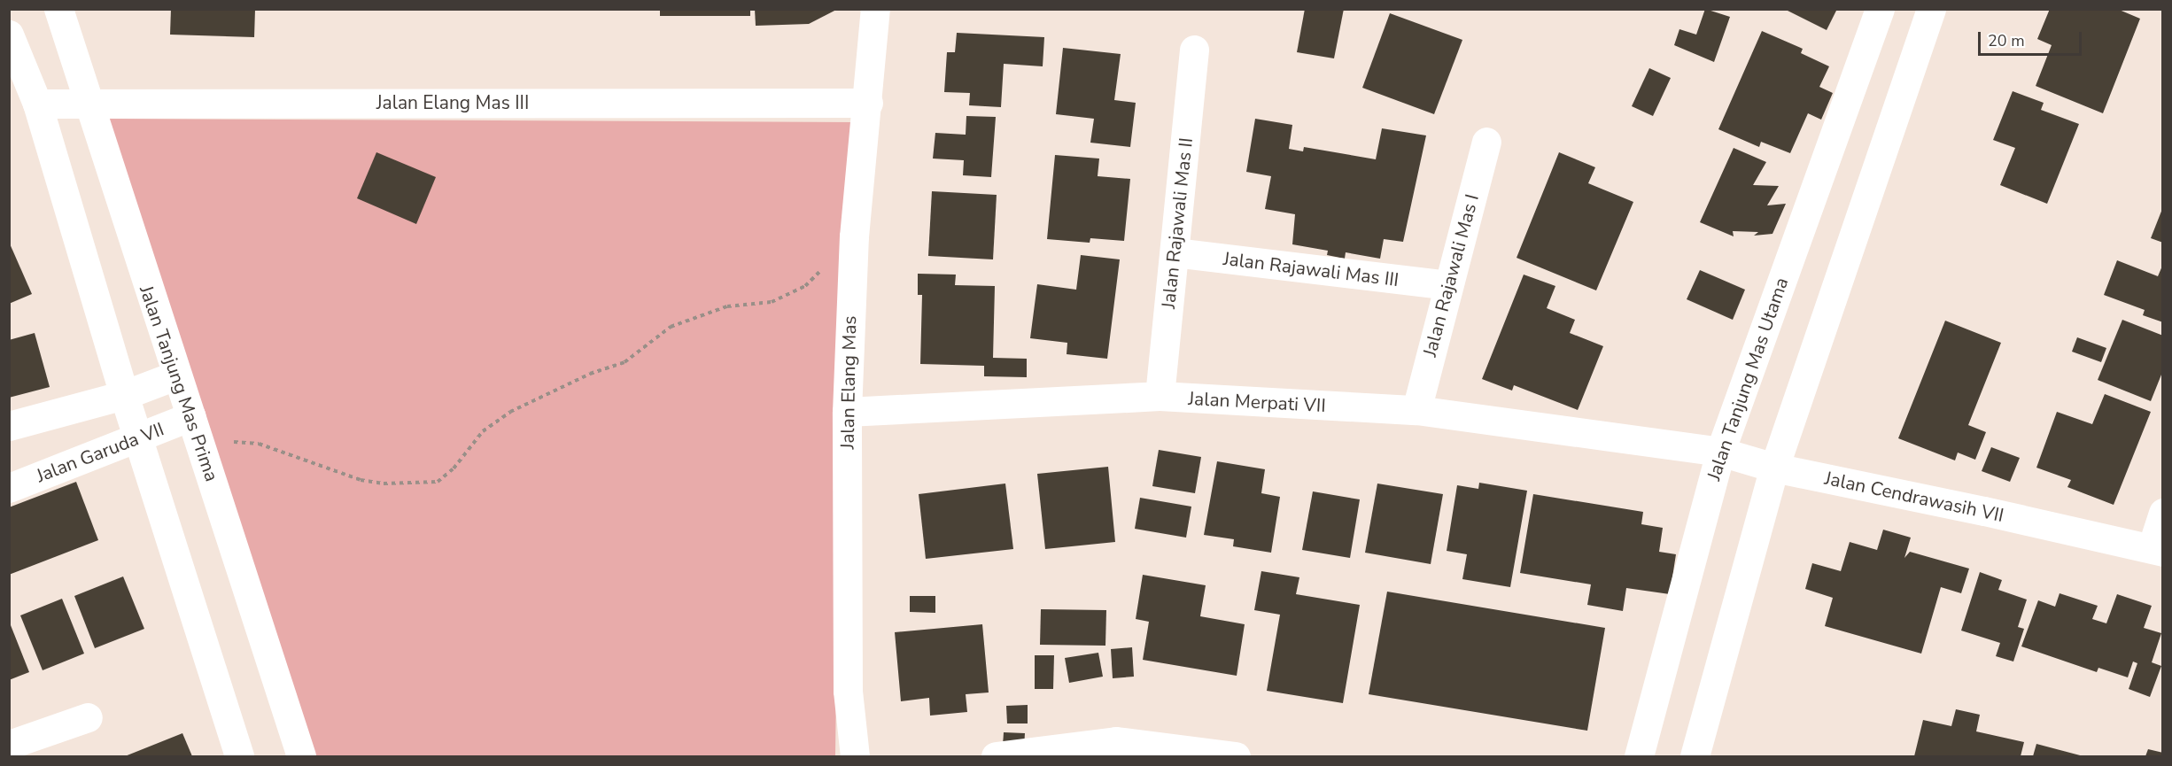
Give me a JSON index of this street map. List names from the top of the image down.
{
  "streets": {
    "street": [
      "Jalan Elang Mas III",
      "Jalan Rajawali Mas II",
      "Jalan Rajawali Mas III",
      "Jalan Rajawali Mas I",
      "Jalan Tanjung Mas Utama",
      "Jalan Elang Mas",
      "Jalan Tanjung Mas Prima",
      "Jalan Merpati VII",
      "Jalan Garuda VII",
      "Jalan Cendrawasih VII"
    ]
  },
  "crossings": [
    ["Jalan Elang Mas III", "Jalan Elang Mas"],
    ["Jalan Elang Mas III", "Jalan Tanjung Mas Prima"],
    ["Jalan Rajawali Mas II", "Jalan Rajawali Mas III"],
    ["Jalan Rajawali Mas II", "Jalan Merpati VII"],
    ["Jalan Rajawali Mas III", "Jalan Rajawali Mas I"],
    ["Jalan Rajawali Mas I", "Jalan Merpati VII"],
    ["Jalan Tanjung Mas Utama", "Jalan Cendrawasih VII"],
    ["Jalan Elang Mas", "Jalan Merpati VII"],
    ["Jalan Tanjung Mas Prima", "Jalan Garuda VII"],
    ["Jalan Merpati VII", "Jalan Cendrawasih VII"]
  ],
  "scale_bar": "20 m"
}
